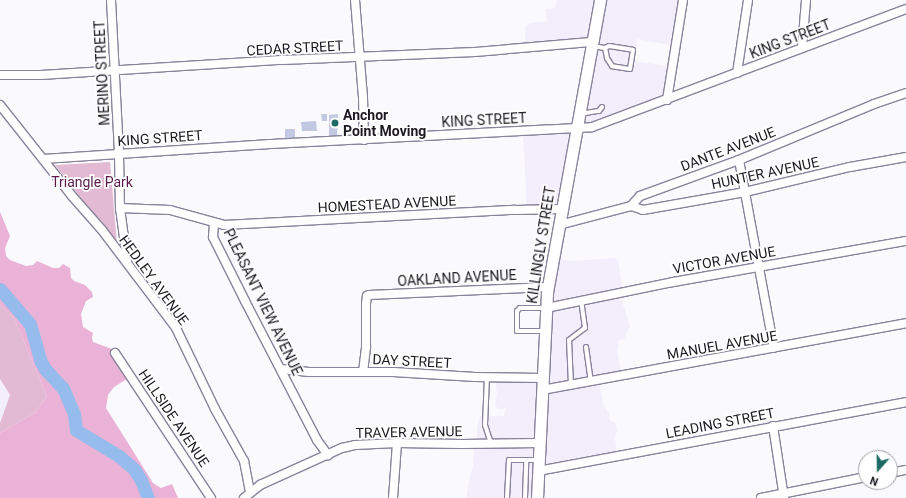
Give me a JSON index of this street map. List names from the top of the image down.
{
  "streets": {
    "main road": ["KILLINGLY STREET"],
    "street": [
      "KING STREET",
      "CEDAR STREET",
      "MERINO STREET",
      "DANTE AVENUE",
      "HUNTER AVENUE",
      "HOMESTEAD AVENUE",
      "VICTOR AVENUE",
      "OAKLAND AVENUE",
      "HEDLEY AVENUE",
      "PLEASANT VIEW AVENUE",
      "MANUEL AVENUE",
      "DAY STREET",
      "HILLSIDE AVENUE",
      "LEADING STREET",
      "TRAVER AVENUE"
    ]
  },
  "crossings": [
    ["KING STREET", "MERINO STREET"],
    ["KING STREET", "KILLINGLY STREET"],
    ["KING STREET", "HEDLEY AVENUE"],
    ["CEDAR STREET", "MERINO STREET"],
    ["CEDAR STREET", "KILLINGLY STREET"],
    ["MERINO STREET", "HEDLEY AVENUE"],
    ["MERINO STREET", "PLEASANT VIEW AVENUE"],
    ["DANTE AVENUE", "HUNTER AVENUE"],
    ["DANTE AVENUE", "KILLINGLY STREET"],
    ["HOMESTEAD AVENUE", "KILLINGLY STREET"],
    ["HOMESTEAD AVENUE", "PLEASANT VIEW AVENUE"],
    ["KILLINGLY STREET", "VICTOR AVENUE"],
    ["KILLINGLY STREET", "OAKLAND AVENUE"],
    ["KILLINGLY STREET", "MANUEL AVENUE"],
    ["KILLINGLY STREET", "DAY STREET"],
    ["KILLINGLY STREET", "LEADING STREET"],
    ["KILLINGLY STREET", "TRAVER AVENUE"],
    ["OAKLAND AVENUE", "DAY STREET"],
    ["HEDLEY AVENUE", "TRAVER AVENUE"],
    ["PLEASANT VIEW AVENUE", "DAY STREET"],
    ["PLEASANT VIEW AVENUE", "TRAVER AVENUE"]
  ],
  "parks": ["Triangle Park"],
  "places": ["Anchor Point Moving"],
  "north": "bottom"
}
